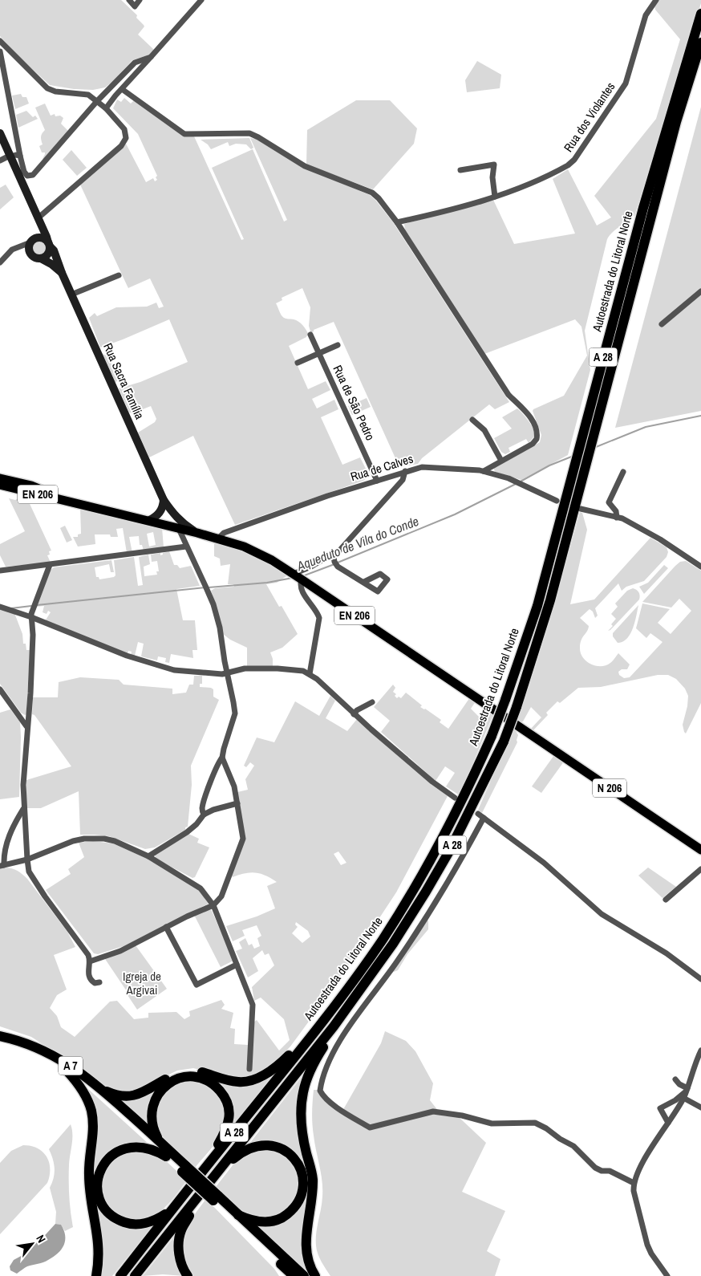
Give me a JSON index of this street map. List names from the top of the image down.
{
  "streets": {
    "highway": ["Autoestrada do Litoral Norte", "A 28", "A 7"],
    "main road": ["EN 206", "N 206"],
    "street": [
      "Rua dos Violantes",
      "Rua Sacra Família",
      "Rua de São Pedro",
      "Rua de Calves"
    ]
  },
  "crossings": [
    ["Rua Sacra Família", "EN 206"],
    ["Rua de São Pedro", "Rua de Calves"],
    ["Rua de Calves", "EN 206"],
    ["EN 206", "N 206"]
  ],
  "water": ["Aqueduto de Vila do Conde"],
  "parks": ["Igreja de Argivai"],
  "north": "top right"
}
